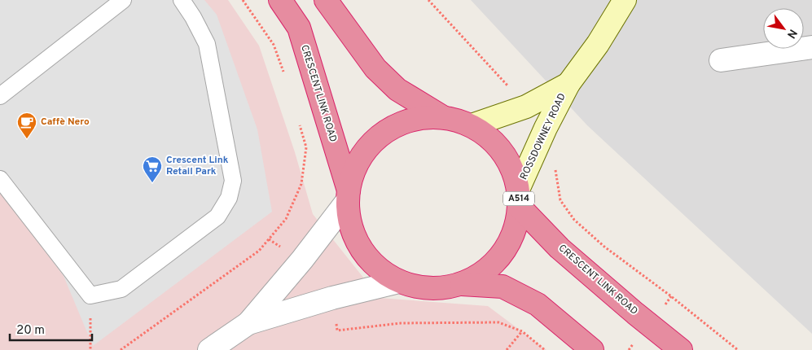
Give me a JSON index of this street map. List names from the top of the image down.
{
  "streets": {
    "highway": ["CRESCENT LINK ROAD", "A514"],
    "street": ["ROSSDOWNEY ROAD"]
  },
  "crossings": [
    ["CRESCENT LINK ROAD", "ROSSDOWNEY ROAD"]
  ],
  "places": {
    "cafe": ["Caffè Nero"],
    "supermarket": ["Crescent Link Retail Park"]
  },
  "scale_bar": "20 m",
  "north": "bottom right"
}
